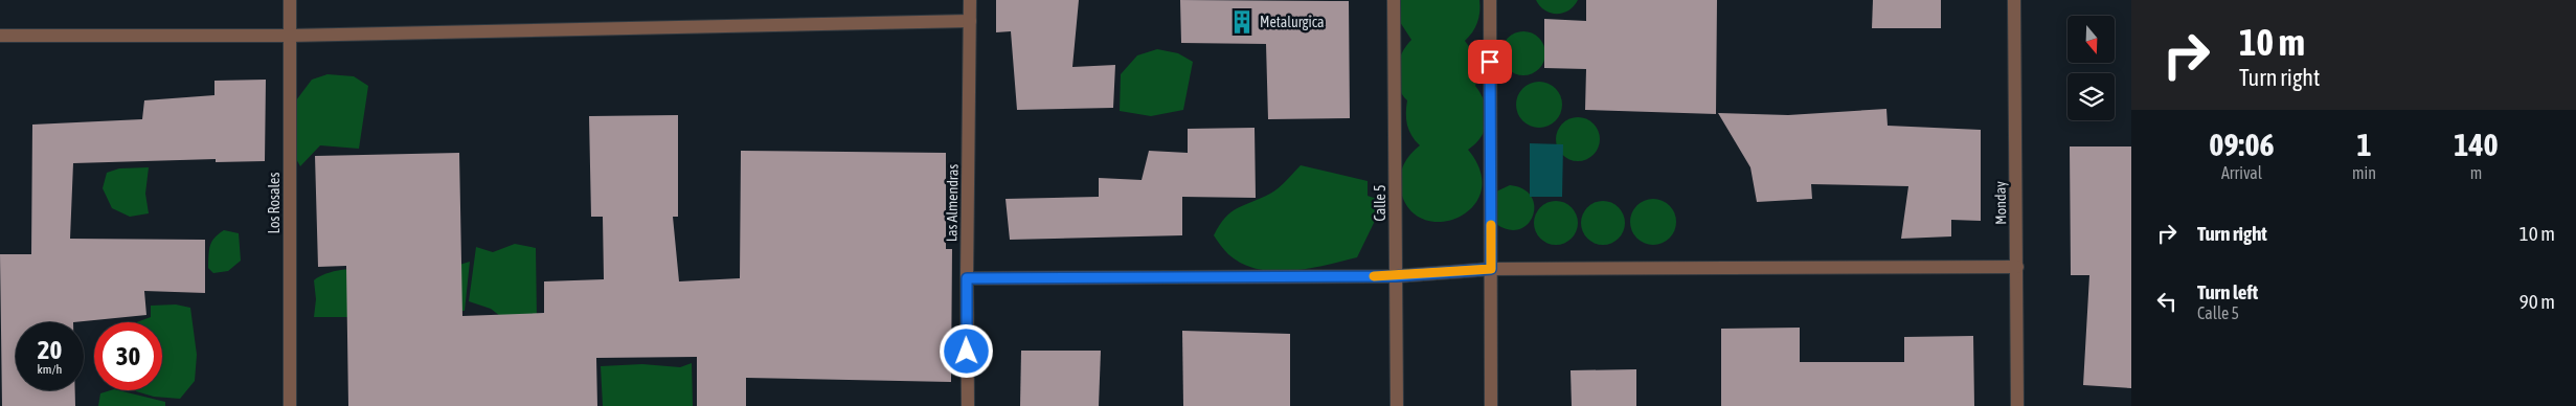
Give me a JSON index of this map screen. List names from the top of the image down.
{
  "streets": {
    "street": [
      "Los Rosales",
      "Las Almendras",
      "Calle 5",
      "Monday"
    ]
  },
  "places": {
    "building": ["Metalurgica"]
  },
  "north": "bottom",
  "page": {
    "turn": ["10 m", "Turn right"],
    "eta": [
      "09:06",
      "Arrival",
      "1",
      "min",
      "140",
      "m"
    ],
    "list": [
      {
        "name": "Turn right",
        "value": "10 m"
      },
      {
        "name": "Turn left",
        "note": "Calle 5",
        "value": "90 m"
      }
    ],
    "speed": "20 km/h",
    "limit": "30"
  }
}
